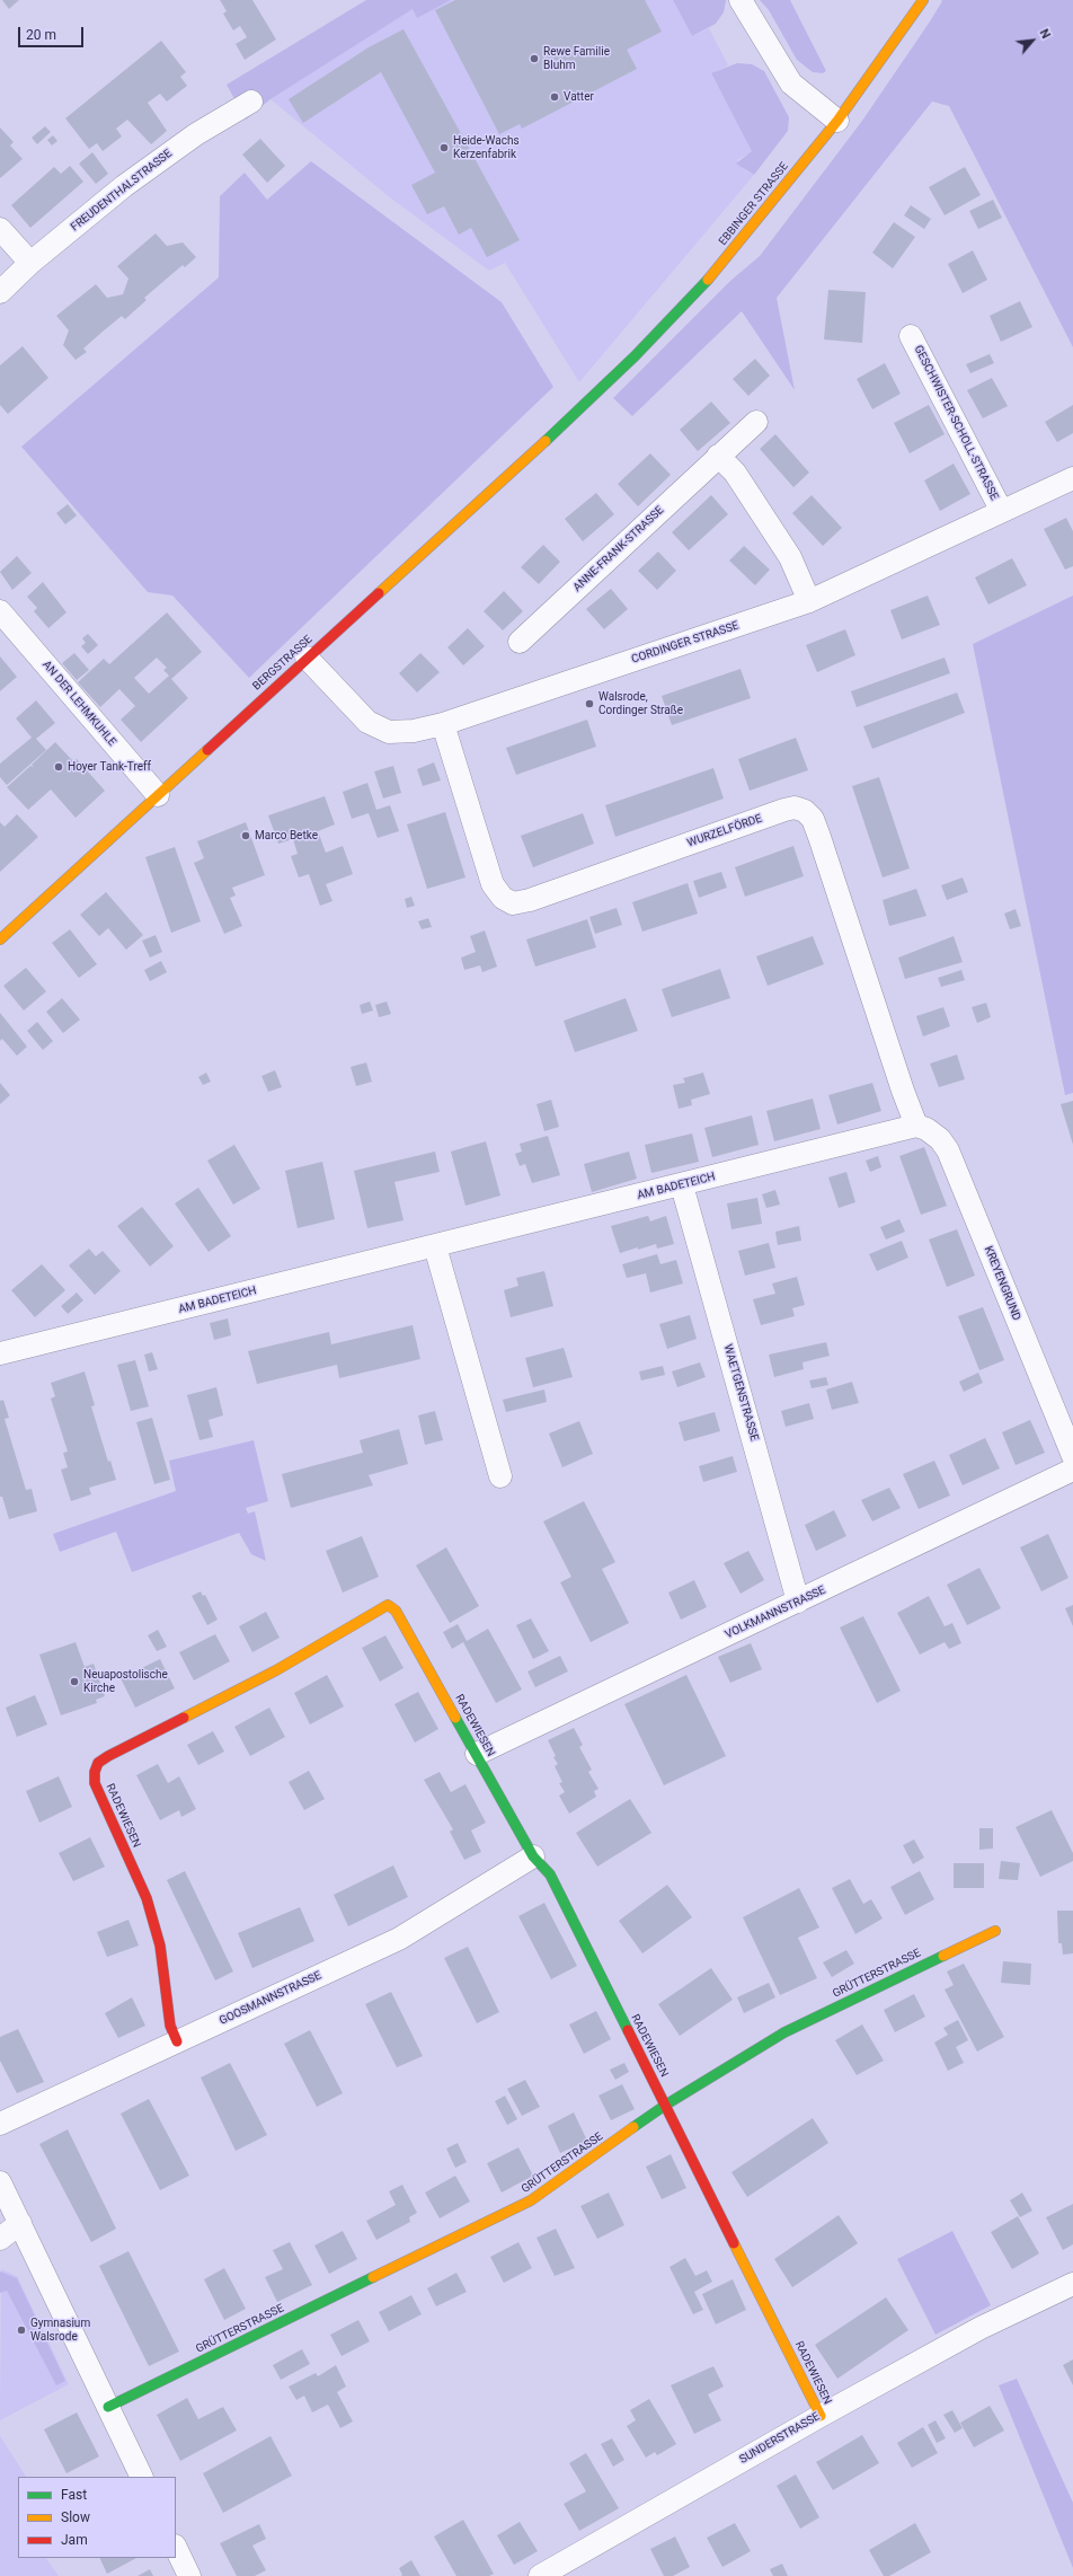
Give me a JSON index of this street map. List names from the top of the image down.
{
  "streets": {
    "street": [
      "FREUDENTHALSTRASSE",
      "EBBINGER STRASSE",
      "GESCHWISTER-SCHOLL-STRASSE",
      "ANNE-FRANK-STRASSE",
      "CORDINGER STRASSE",
      "BERGSTRASSE",
      "AN DER LEHMKUHLE",
      "WURZELFÖRDE",
      "AM BADETEICH",
      "KREYENGRUND",
      "WAETGENSTRASSE",
      "VOLKMANNSTRASSE",
      "RADEWIESEN",
      "GRÜTTERSTRASSE",
      "GOOSMANNSTRASSE",
      "SUNDERSTRASSE"
    ]
  },
  "crossings": [
    ["EBBINGER STRASSE", "BERGSTRASSE"],
    ["GESCHWISTER-SCHOLL-STRASSE", "CORDINGER STRASSE"],
    ["CORDINGER STRASSE", "BERGSTRASSE"],
    ["CORDINGER STRASSE", "WURZELFÖRDE"],
    ["BERGSTRASSE", "AN DER LEHMKUHLE"],
    ["WURZELFÖRDE", "AM BADETEICH"],
    ["WURZELFÖRDE", "KREYENGRUND"],
    ["AM BADETEICH", "KREYENGRUND"],
    ["AM BADETEICH", "WAETGENSTRASSE"],
    ["WAETGENSTRASSE", "VOLKMANNSTRASSE"],
    ["VOLKMANNSTRASSE", "RADEWIESEN"],
    ["RADEWIESEN", "GRÜTTERSTRASSE"],
    ["RADEWIESEN", "GOOSMANNSTRASSE"],
    ["RADEWIESEN", "SUNDERSTRASSE"]
  ],
  "places": [
    "Rewe Familie Bluhm",
    "Vatter",
    "Heide-Wachs Kerzenfabrik",
    "Walsrode, Cordinger Straße",
    "Hoyer Tank-Treff",
    "Marco Betke",
    "Neuapostolische Kirche",
    "Gymnasium Walsrode"
  ],
  "legend": ["Fast", "Slow", "Jam"],
  "scale_bar": "20 m",
  "north": "top right"
}
